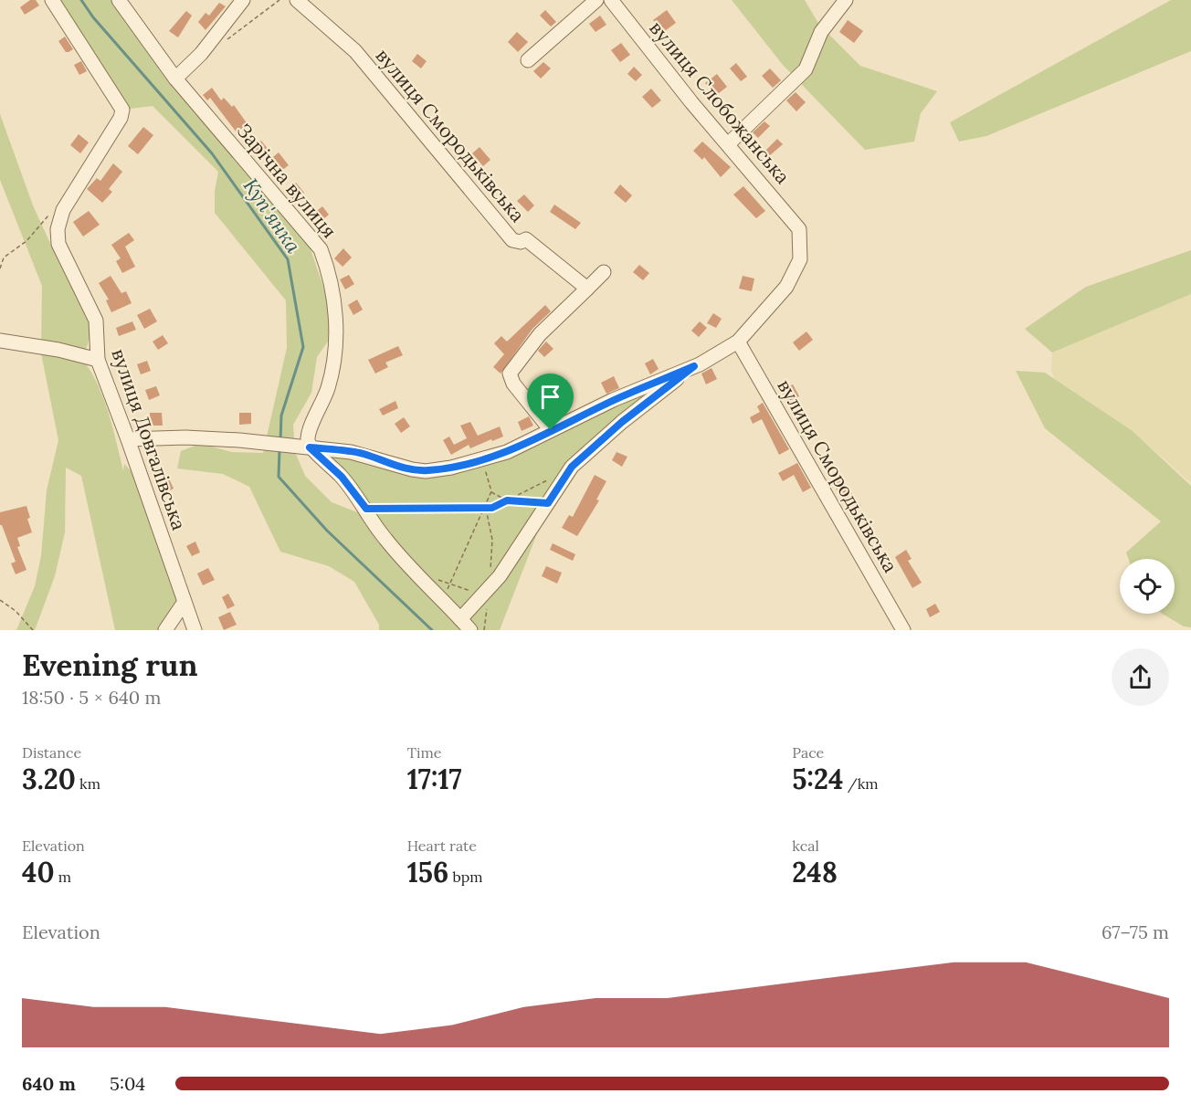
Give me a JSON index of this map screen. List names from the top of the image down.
{
  "streets": {
    "street": [
      "вулиця Слобожанська",
      "вулиця Смородьківська",
      "Зарічна вулиця",
      "вулиця Довгалівська"
    ]
  },
  "crossings": [
    ["вулиця Слобожанська", "вулиця Смородьківська"]
  ],
  "water": ["Куп'янка"],
  "page": {
    "heading": ["Evening run", "18:50 · 5 × 640 m"],
    "stats": [
      ["Distance", "3.20 km"],
      ["Time", "17:17"],
      ["Pace", "5:24 /km"],
      ["Elevation", "40 m"],
      ["Heart rate", "156 bpm"],
      ["kcal", "248"]
    ],
    "chart": ["Elevation", "67–75 m"],
    "list": [
      {
        "name": "640 m",
        "note": "5:04"
      }
    ]
  }
}
